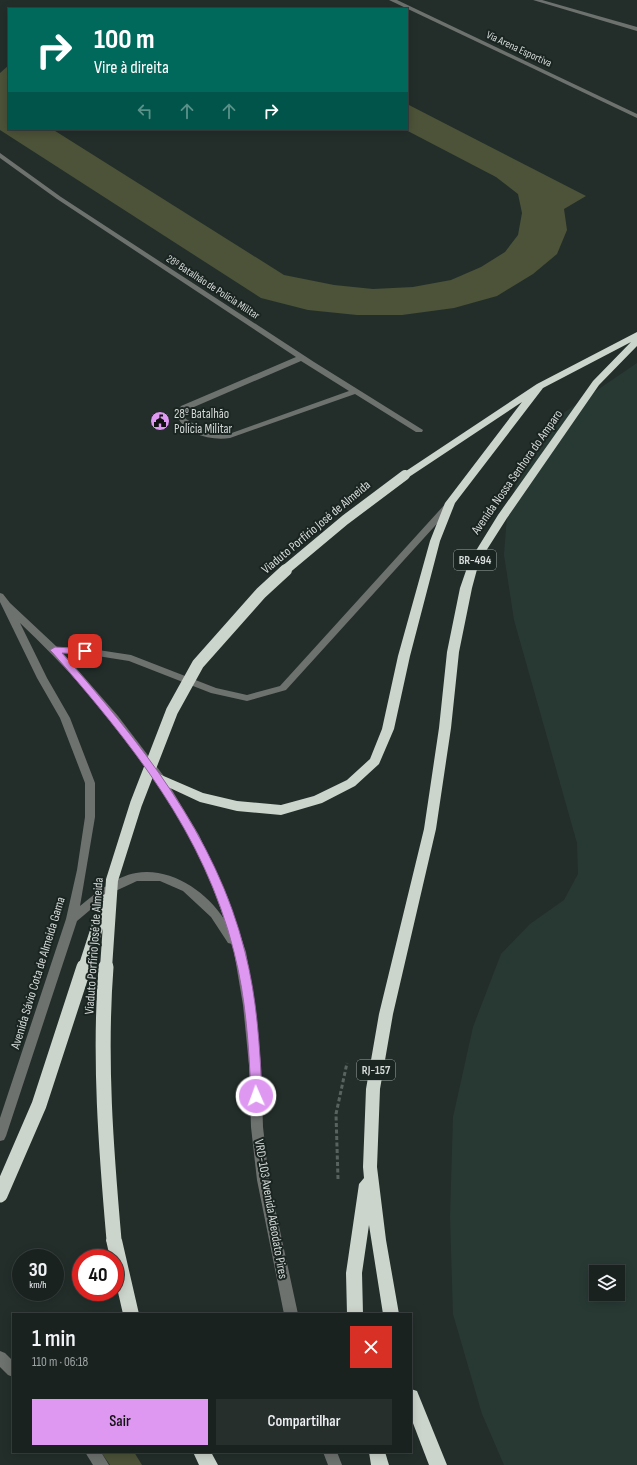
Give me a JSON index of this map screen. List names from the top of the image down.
{
  "streets": {
    "highway": [
      "Avenida Nossa Senhora do Amparo",
      "Viaduto Porfírio José de Almeida",
      "BR-494",
      "RJ-157"
    ],
    "street": [
      "Via Arena Esportiva",
      "28º Batalhão de Polícia Militar",
      "Avenida Sávio Cota de Almeida Gama",
      "VRD-103 Avenida Adeodato Pires"
    ]
  },
  "crossings": [
    ["Avenida Nossa Senhora do Amparo", "RJ-157"],
    ["Avenida Sávio Cota de Almeida Gama", "VRD-103 Avenida Adeodato Pires"]
  ],
  "places": {
    "public building": ["28º Batalhão Polícia Militar"]
  },
  "page": {
    "turn": ["100 m", "Vire à direita"],
    "speed": "30 km/h",
    "limit": "40",
    "heading": ["1 min", "110 m · 06:18"],
    "buttons": ["Sair", "Compartilhar"]
  }
}
